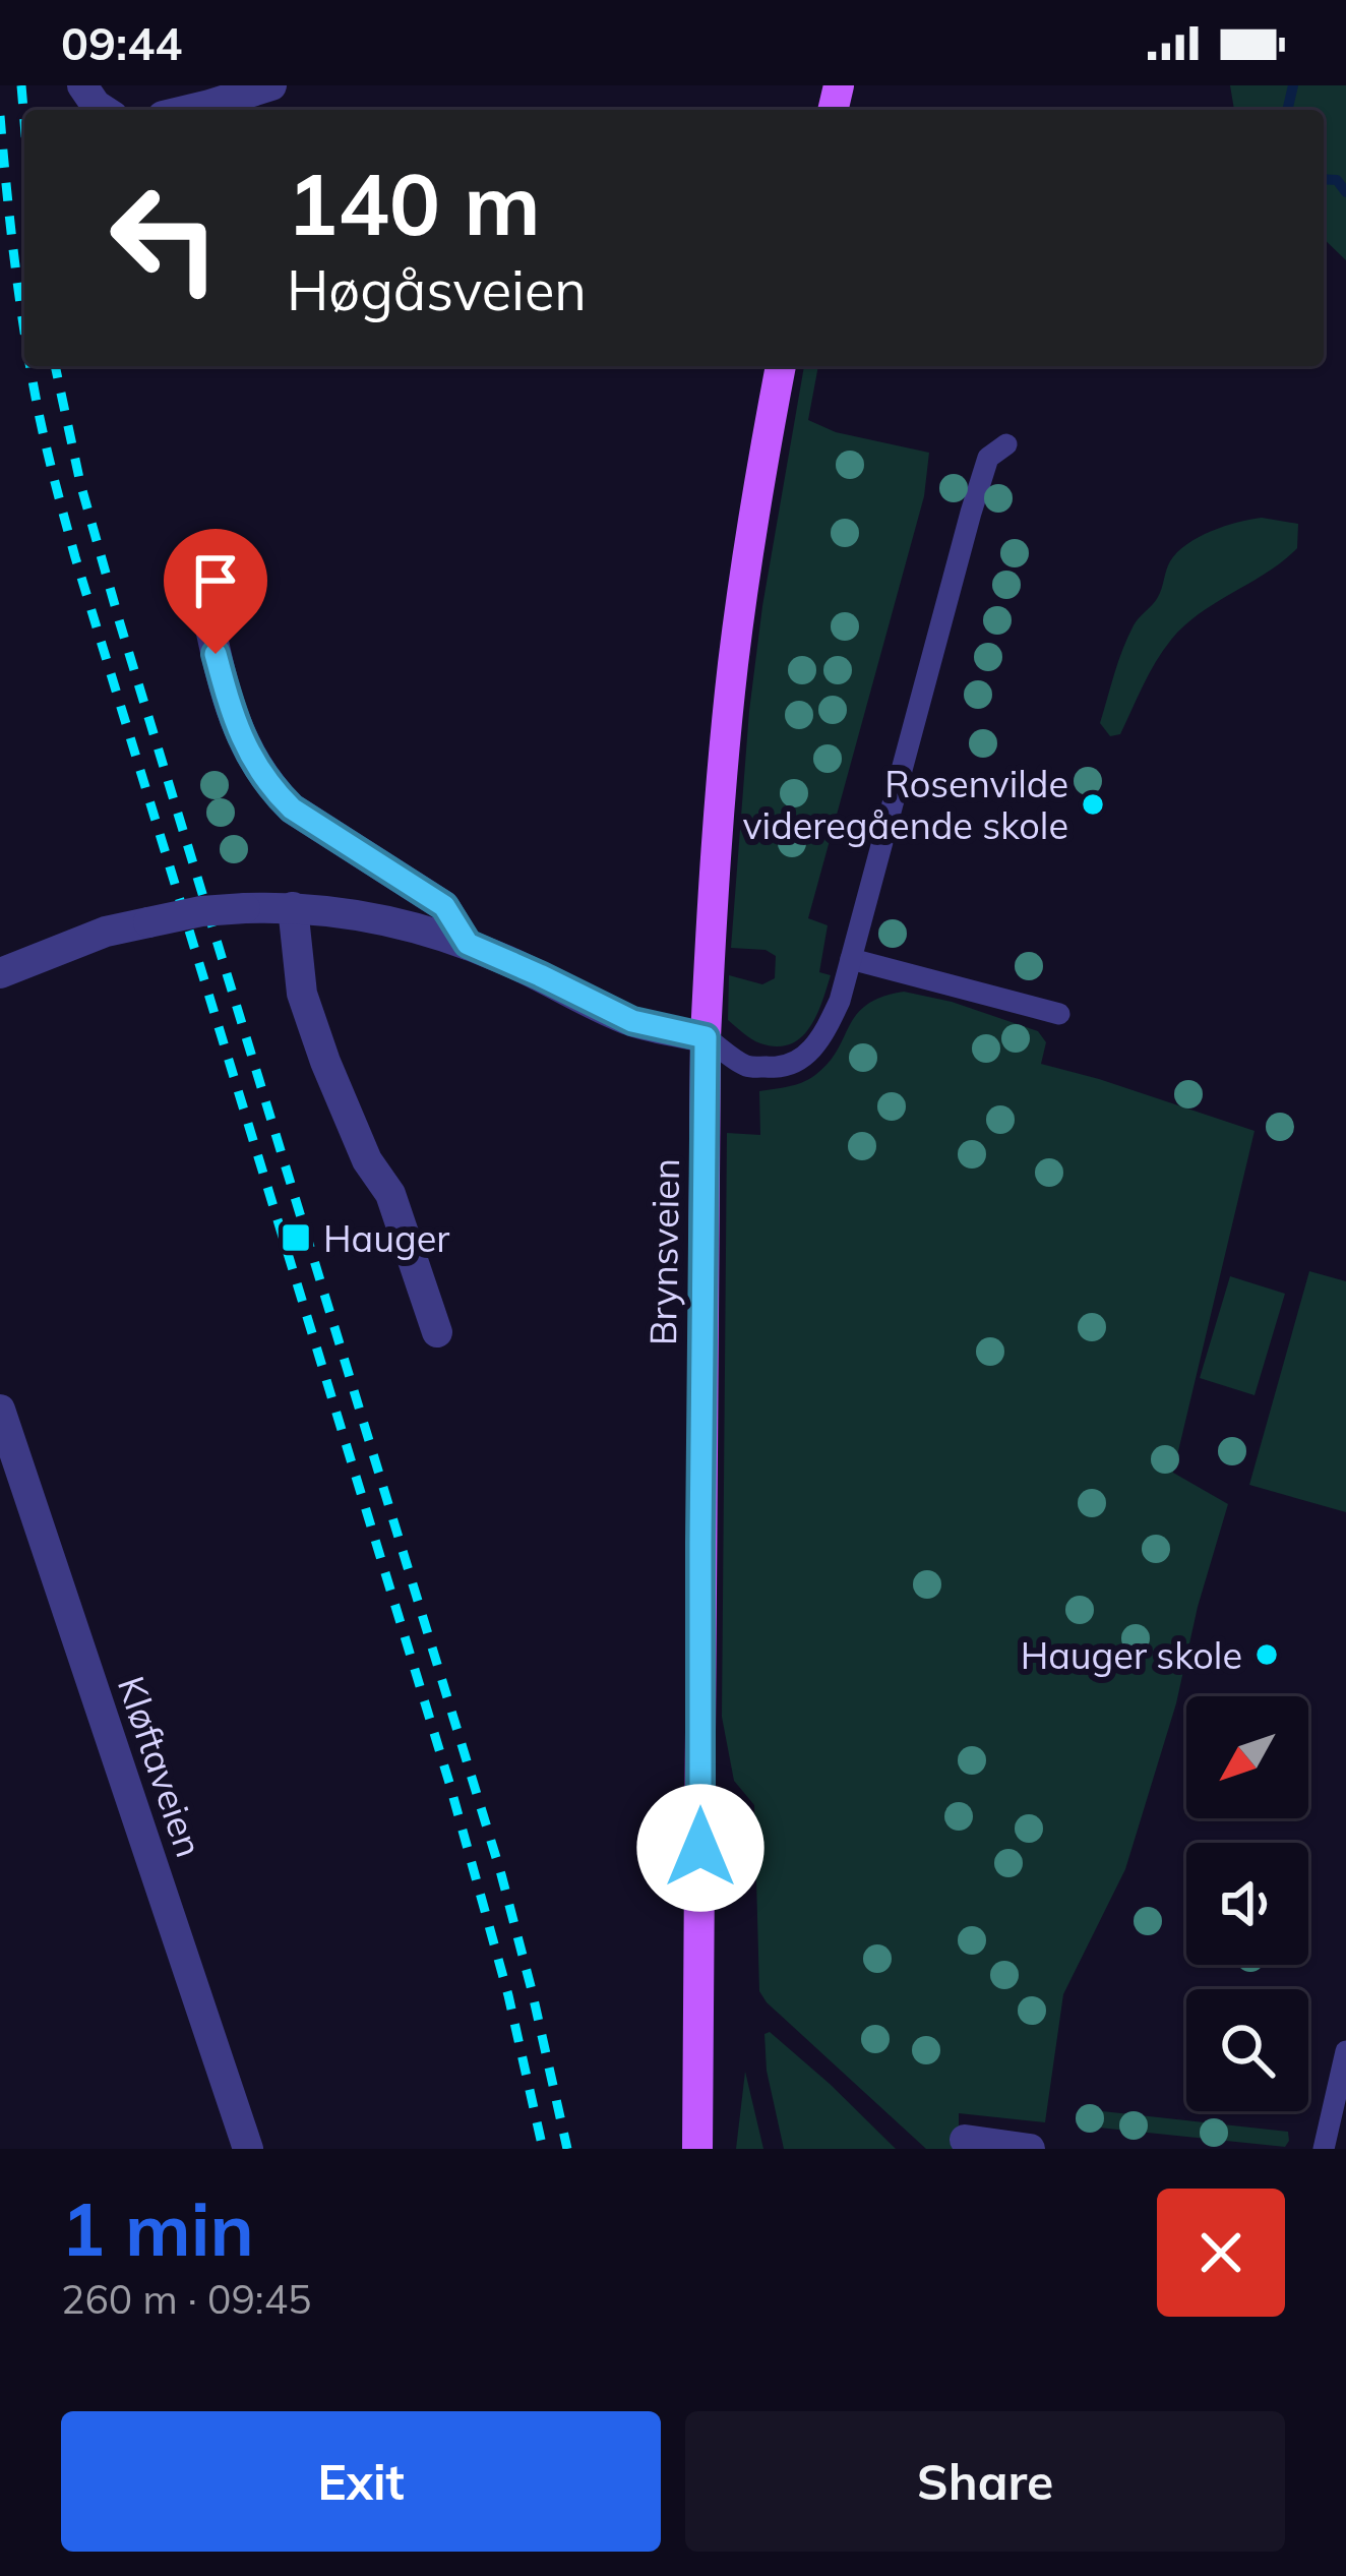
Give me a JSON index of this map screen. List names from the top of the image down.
{
  "streets": {
    "main road": ["Brynsveien"],
    "street": ["Kløftaveien"]
  },
  "places": {
    "other": ["Rosenvilde videregående skole", "Hauger skole"],
    "transit": ["Hauger"]
  },
  "north": "bottom left",
  "page": {
    "status": "09:44",
    "turn": ["140 m", "Høgåsveien"],
    "heading": ["1 min", "260 m · 09:45"],
    "buttons": ["Exit", "Share"]
  }
}
